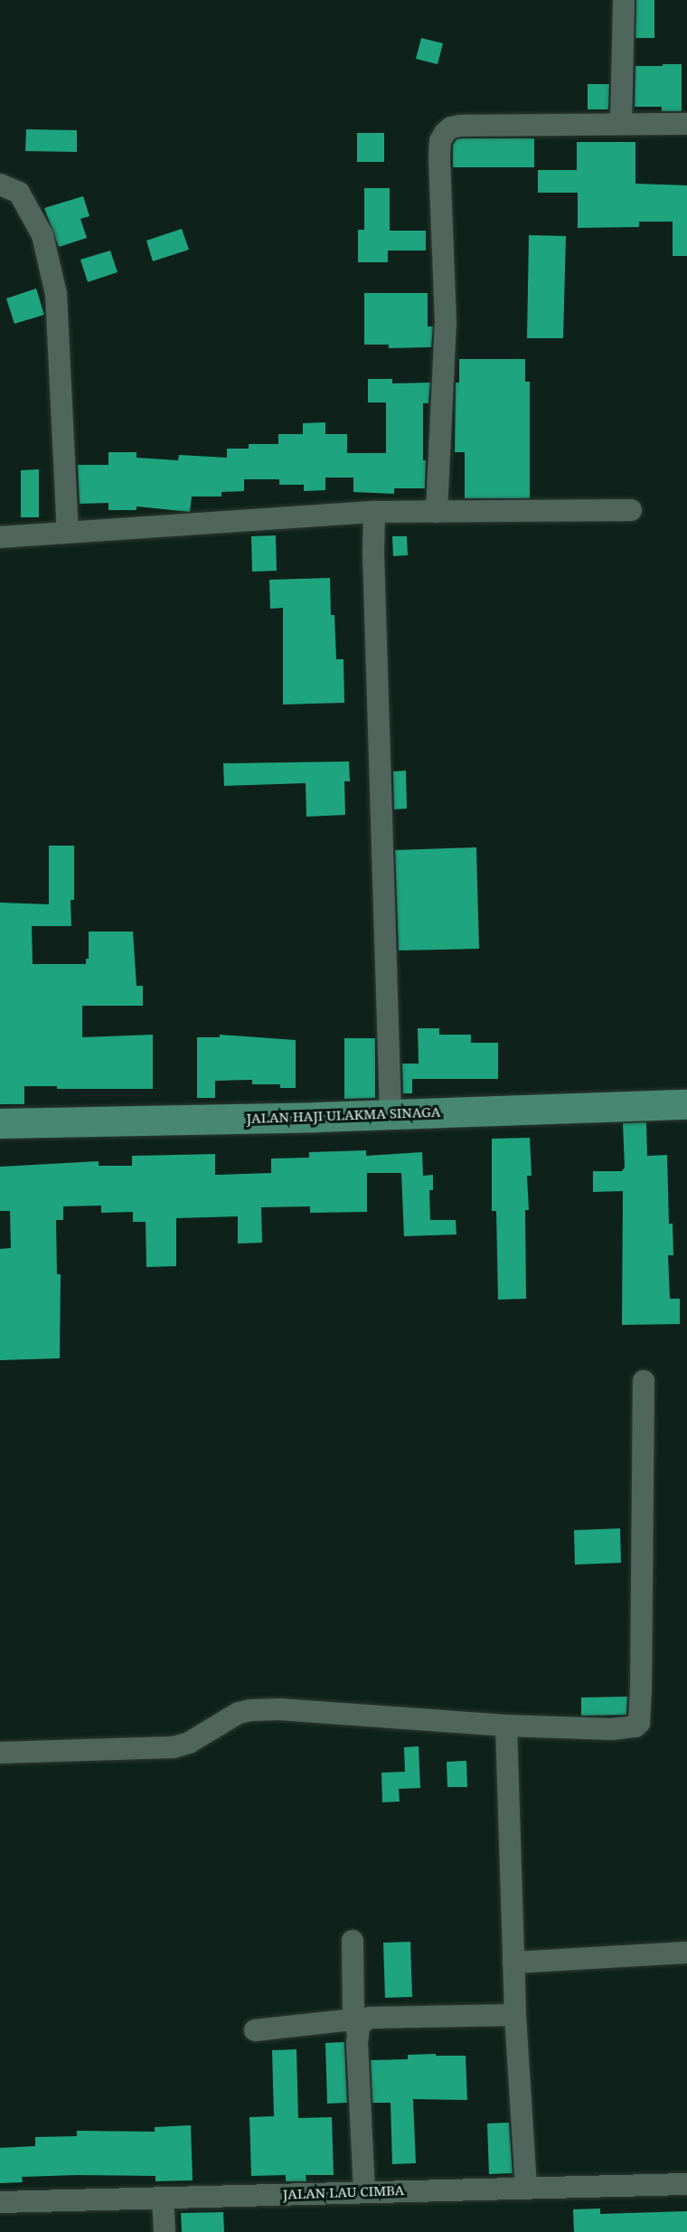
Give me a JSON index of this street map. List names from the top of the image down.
{
  "streets": {
    "main road": ["JALAN HAJI ULAKMA SINAGA"],
    "street": ["JALAN LAU CIMBA"]
  }
}
